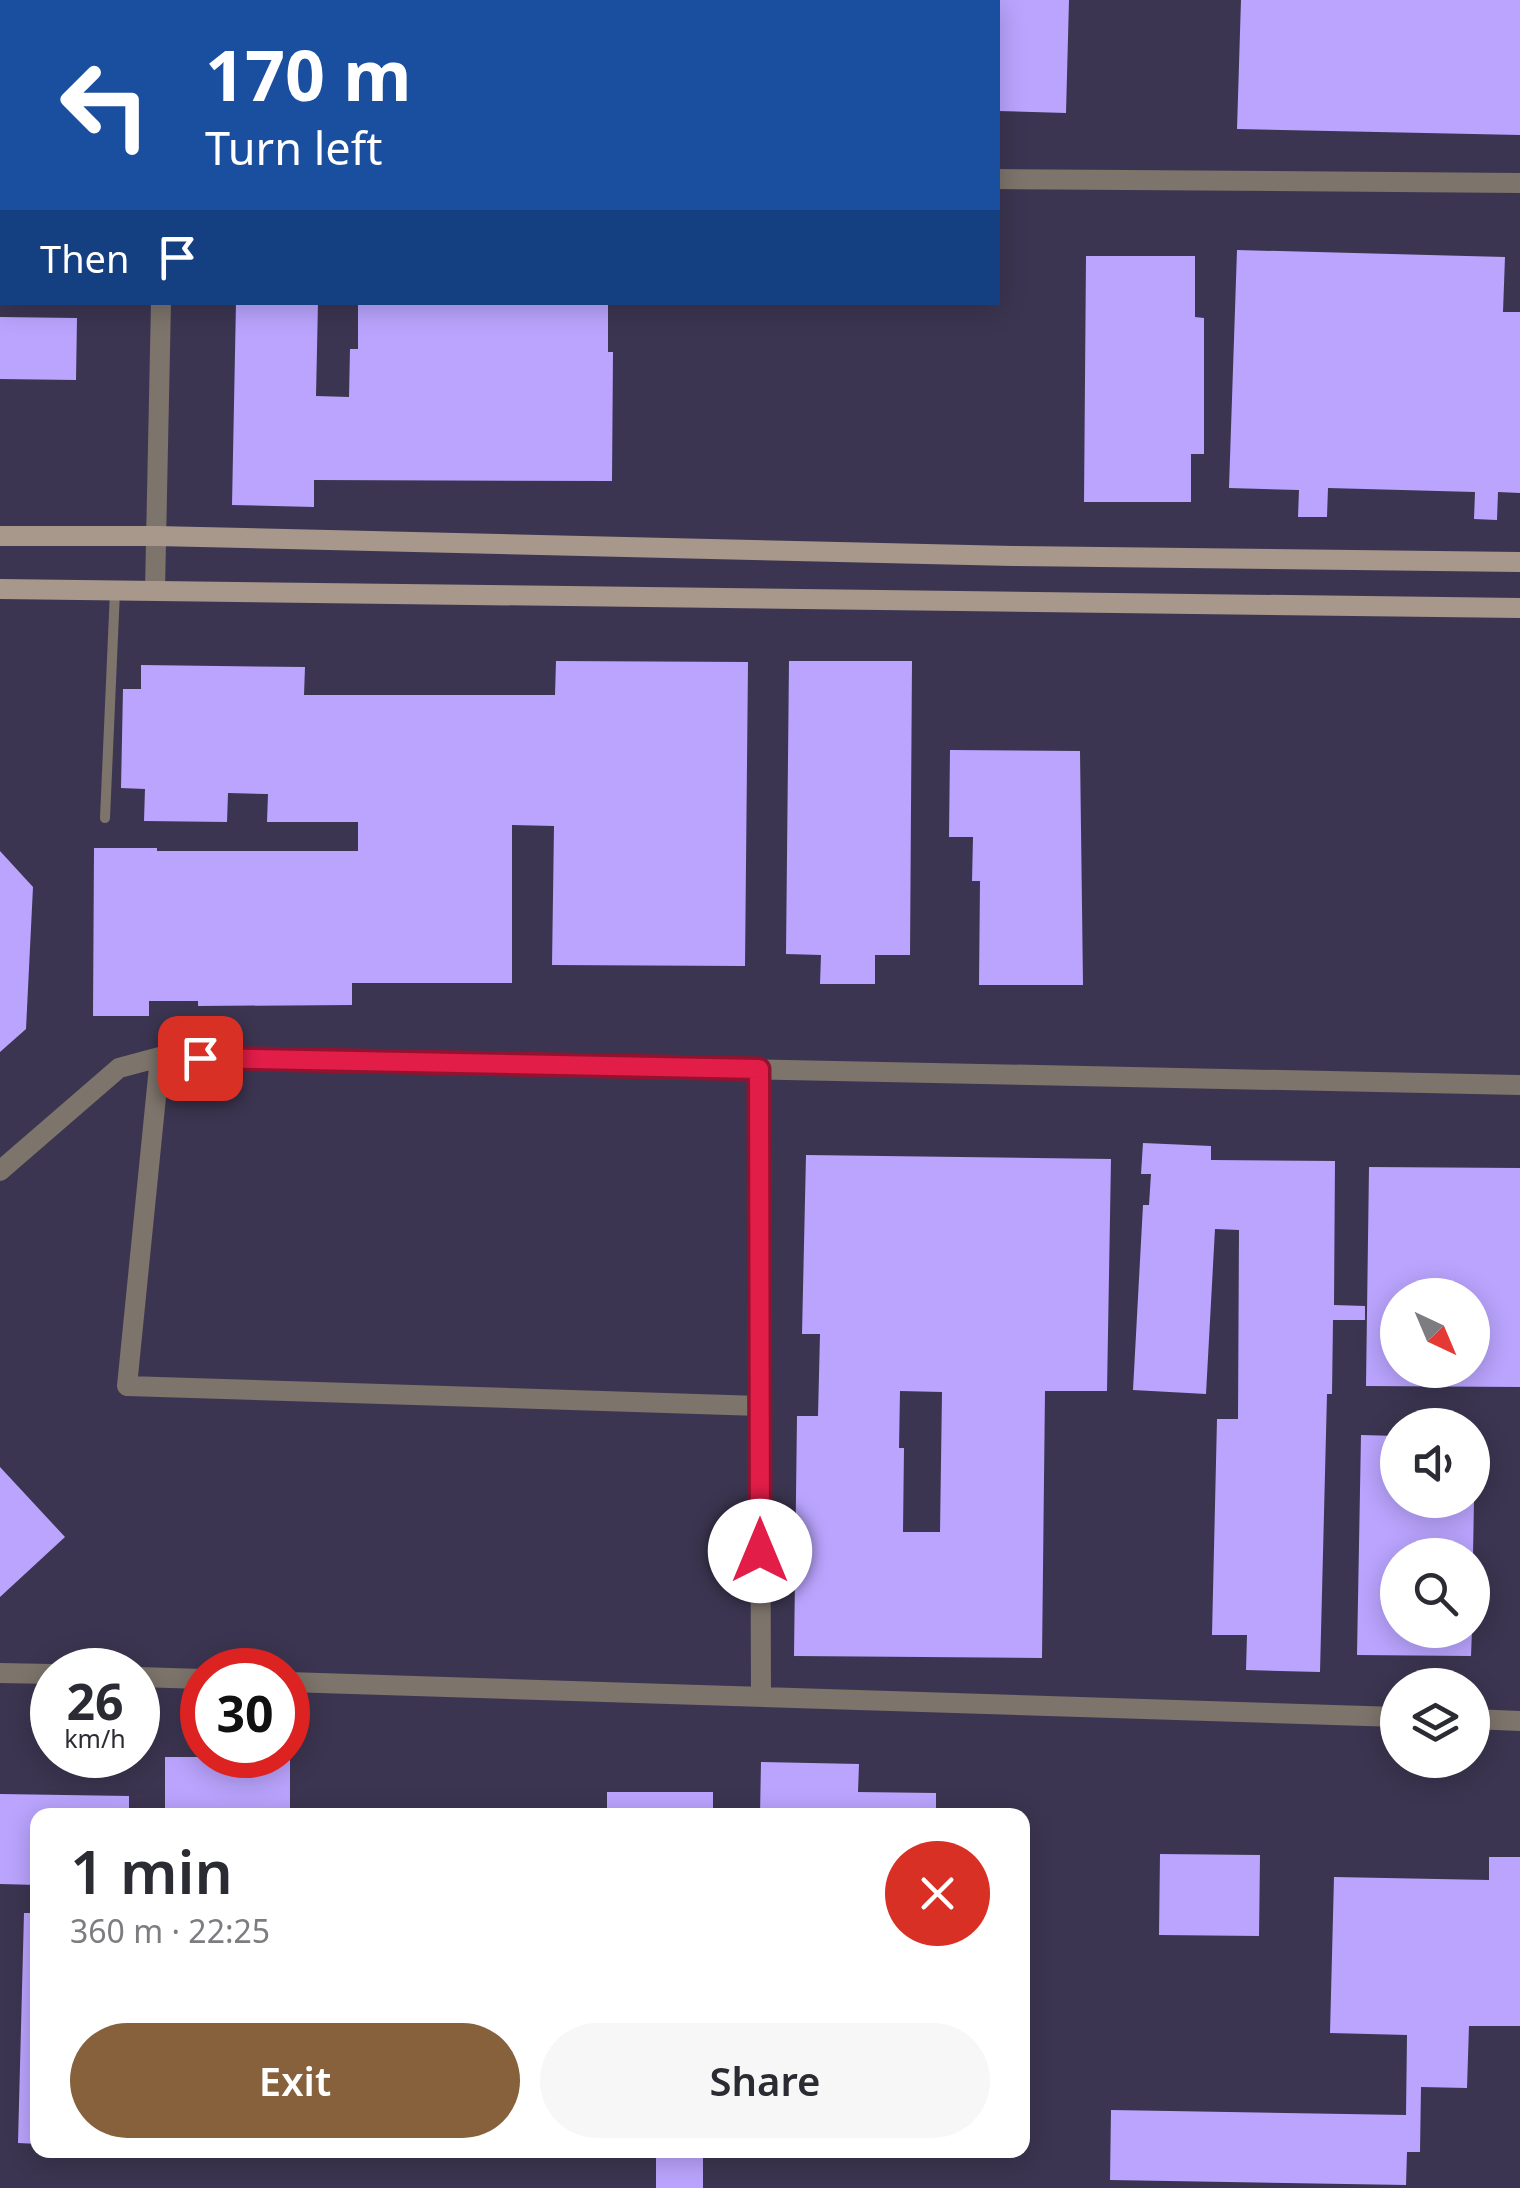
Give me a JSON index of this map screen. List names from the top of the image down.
{
  "north": "bottom right",
  "page": {
    "turn": ["170 m", "Turn left"],
    "then": "Then",
    "speed": "26 km/h",
    "limit": "30",
    "heading": ["1 min", "360 m · 22:25"],
    "buttons": ["Exit", "Share"]
  }
}
